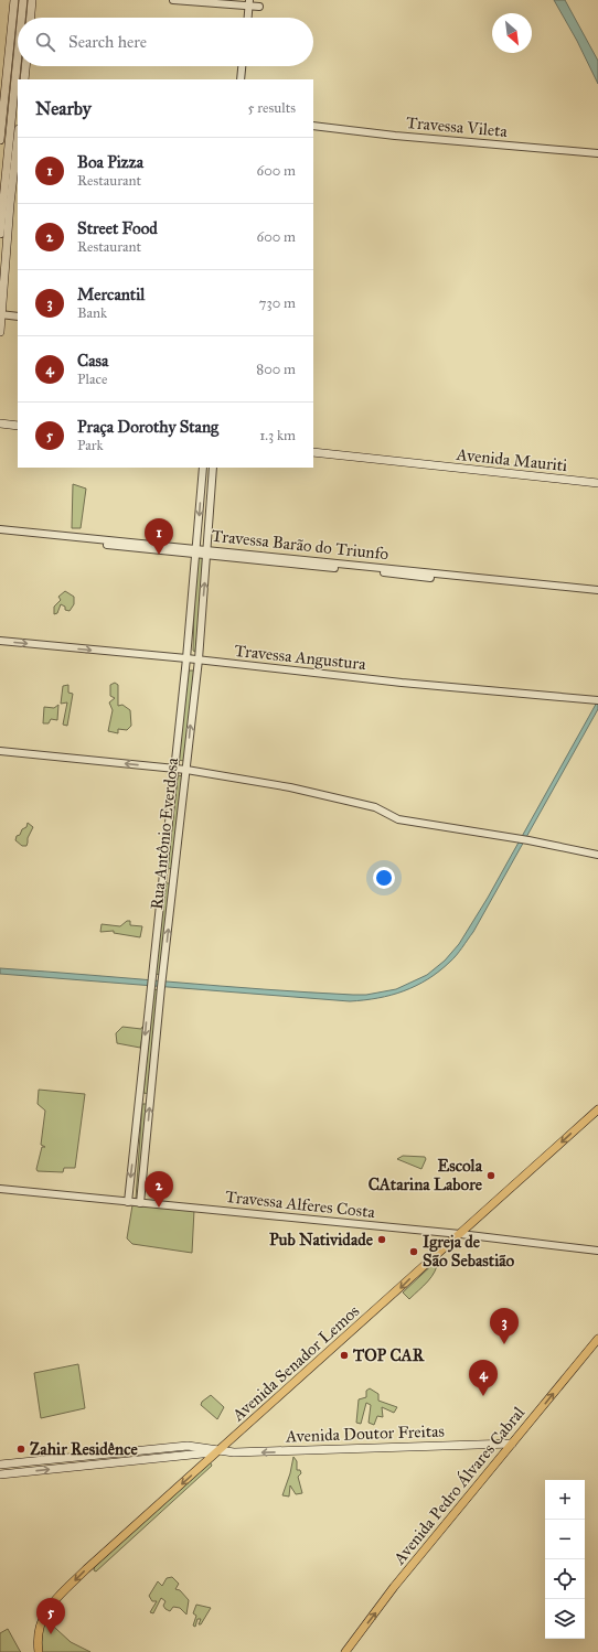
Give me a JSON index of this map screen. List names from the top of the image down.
{
  "streets": {
    "main road": [
      "Avenida Mauriti",
      "Avenida Senador Lemos",
      "Avenida Doutor Freitas",
      "Avenida Pedro Álvares Cabral"
    ],
    "street": [
      "Travessa Vileta",
      "Travessa Barão do Triunfo",
      "Travessa Angustura",
      "Rua Antônio Everdosa",
      "Travessa Alferes Costa"
    ]
  },
  "crossings": [
    ["Travessa Barão do Triunfo", "Rua Antônio Everdosa"],
    ["Travessa Angustura", "Rua Antônio Everdosa"],
    ["Rua Antônio Everdosa", "Travessa Alferes Costa"],
    ["Travessa Alferes Costa", "Avenida Senador Lemos"],
    ["Avenida Senador Lemos", "Avenida Doutor Freitas"],
    ["Avenida Doutor Freitas", "Avenida Pedro Álvares Cabral"]
  ],
  "one_way": ["Avenida Senador Lemos", "Avenida Pedro Álvares Cabral"],
  "places": [
    "Escola CAtarina Labore",
    "Pub Natividade",
    "Igreja de São Sebastião",
    "TOP CAR",
    "Zahir Residênce"
  ],
  "north": "bottom right",
  "page": {
    "search": "Search here",
    "heading": ["Nearby", "5 results"],
    "list": [
      {
        "mark": "1",
        "name": "Boa Pizza",
        "note": "Restaurant",
        "value": "600 m"
      },
      {
        "mark": "2",
        "name": "Street Food",
        "note": "Restaurant",
        "value": "600 m"
      },
      {
        "mark": "3",
        "name": "Mercantil",
        "note": "Bank",
        "value": "730 m"
      },
      {
        "mark": "4",
        "name": "Casa",
        "note": "Place",
        "value": "800 m"
      },
      {
        "mark": "5",
        "name": "Praça Dorothy Stang",
        "note": "Park",
        "value": "1.3 km"
      }
    ],
    "pins": [
      "1",
      "2",
      "3",
      "4",
      "5"
    ],
    "map_buttons": ["+", "−"]
  }
}
